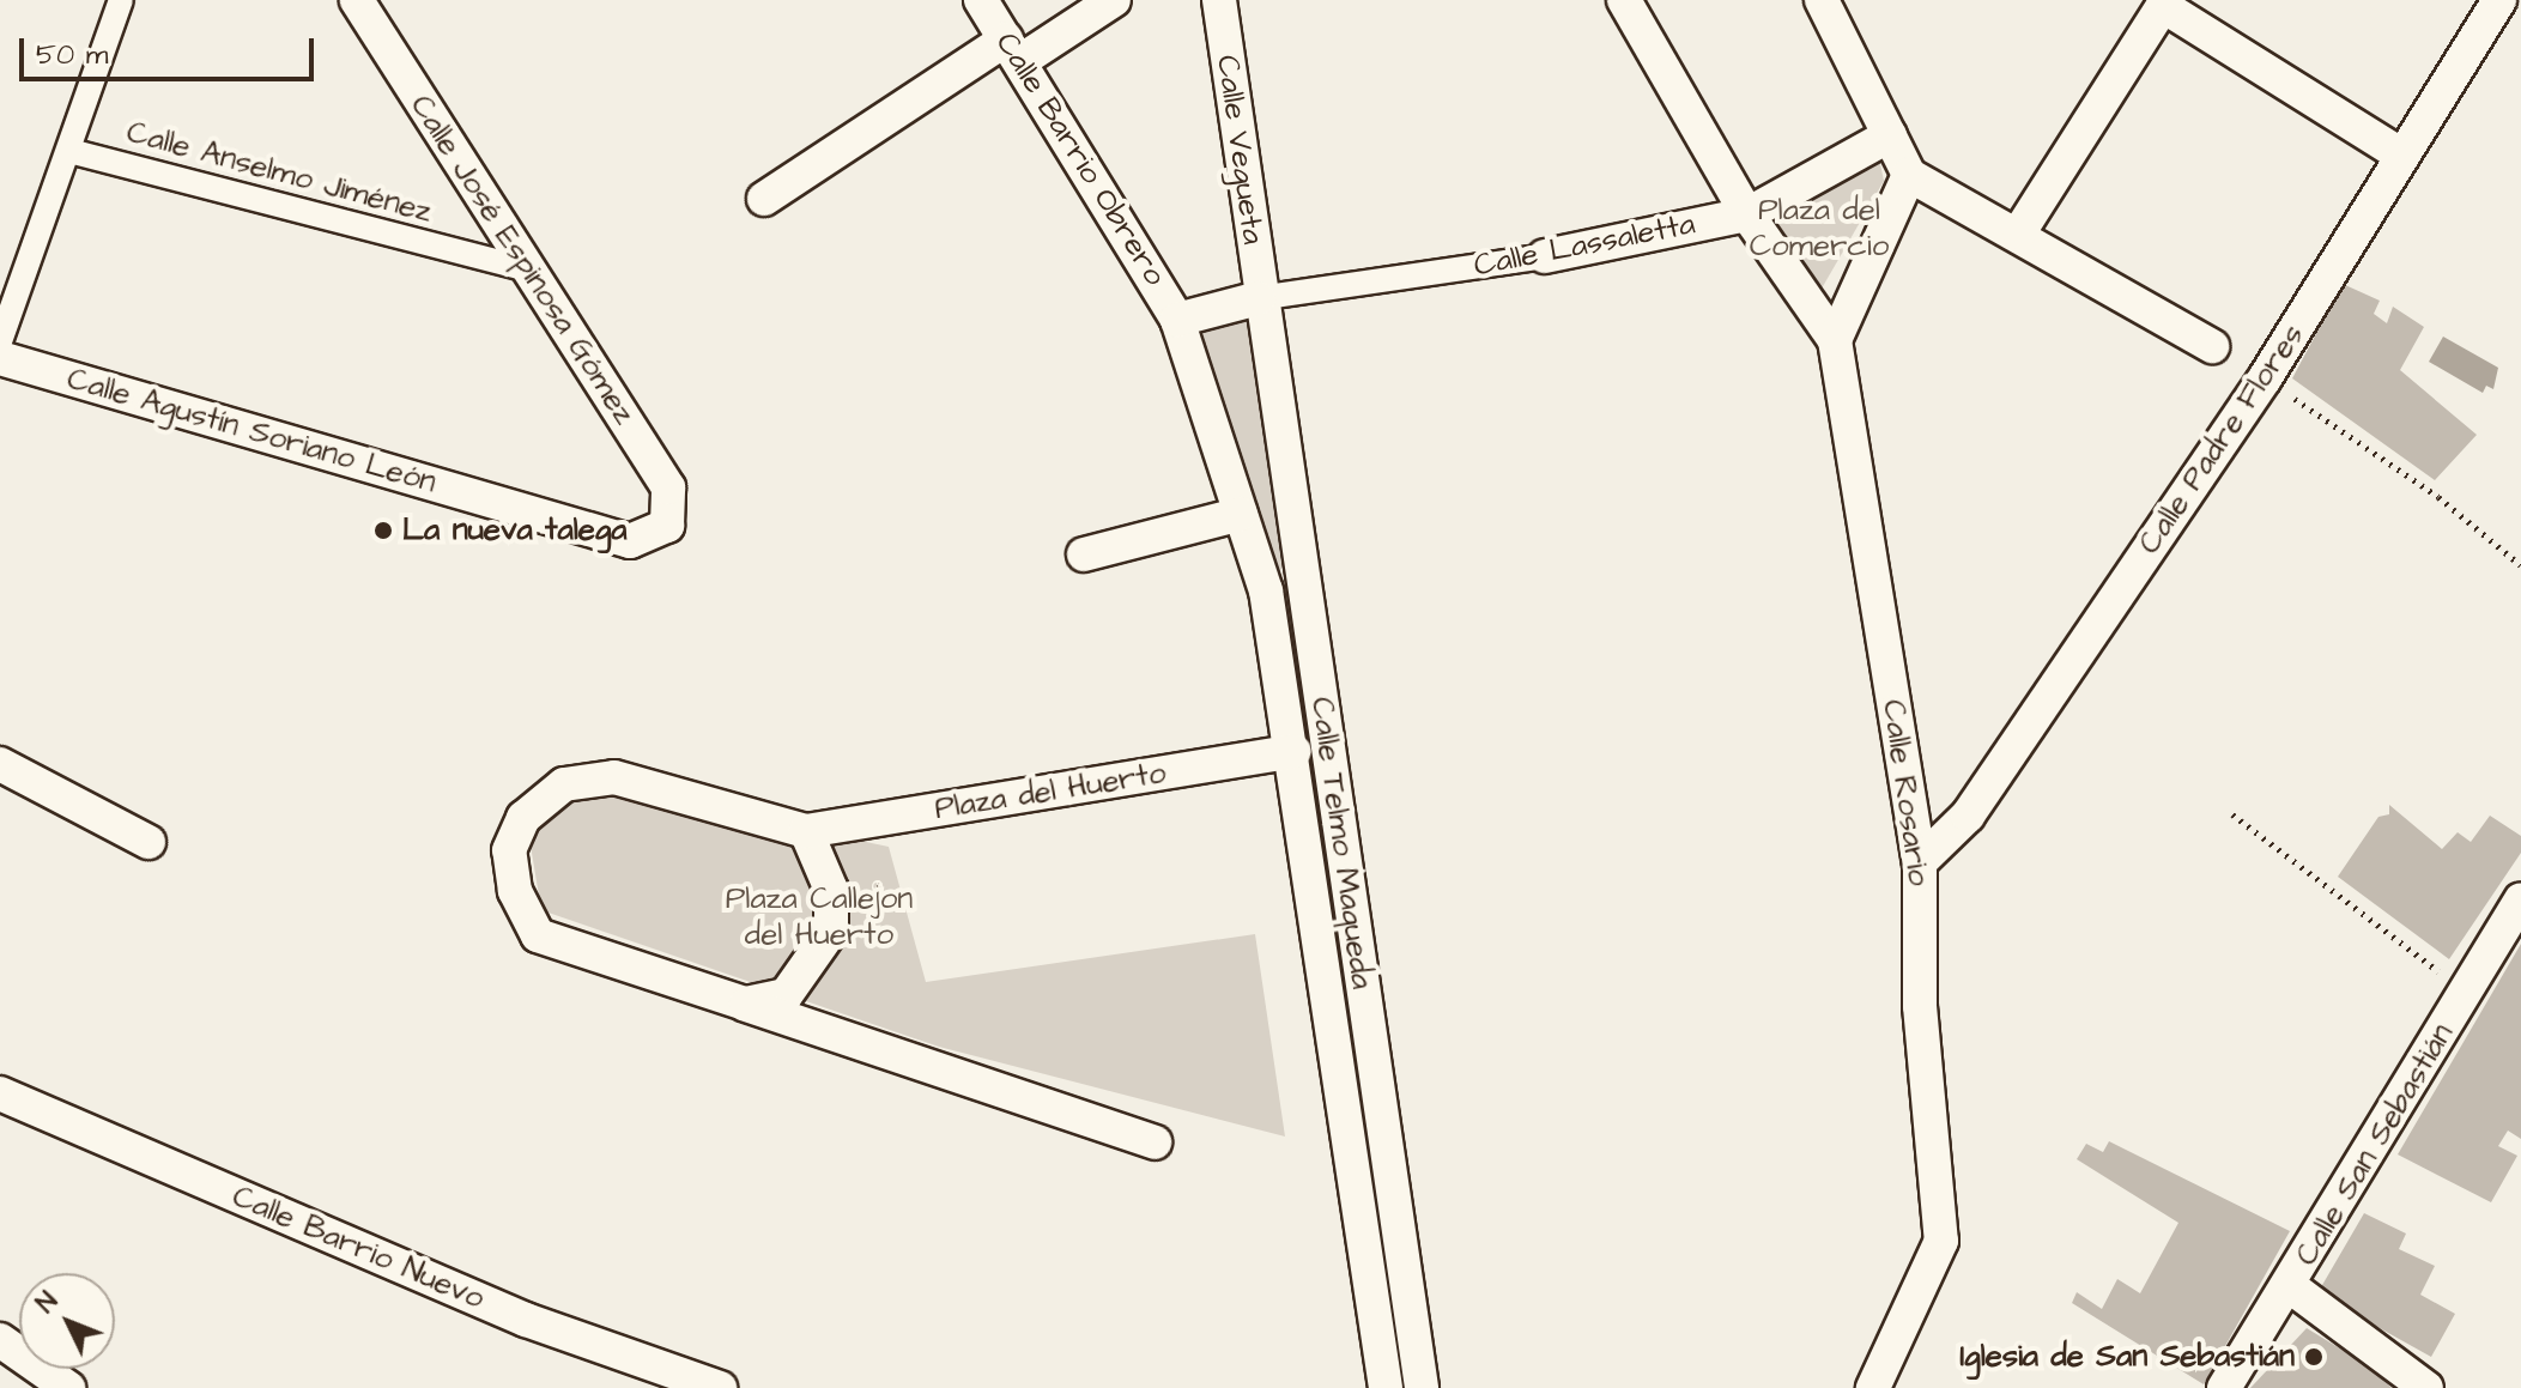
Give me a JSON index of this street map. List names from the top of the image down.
{
  "streets": {
    "street": [
      "Calle Vegueta",
      "Calle Barrio Obrero",
      "Calle Anselmo Jiménez",
      "Calle Lassaletta",
      "Calle José Espinosa Gómez",
      "Calle Agustín Soriano León",
      "Calle Padre Flores",
      "Plaza del Huerto",
      "Calle Rosario",
      "Calle Telmo Maqueda",
      "Calle San Sebastián",
      "Calle Barrio Nuevo"
    ]
  },
  "crossings": [
    ["Calle Vegueta", "Calle Lassaletta"],
    ["Calle Vegueta", "Calle Telmo Maqueda"],
    ["Calle Barrio Obrero", "Calle Telmo Maqueda"],
    ["Calle Anselmo Jiménez", "Calle José Espinosa Gómez"],
    ["Calle Lassaletta", "Calle Rosario"],
    ["Calle Lassaletta", "Calle Telmo Maqueda"],
    ["Calle José Espinosa Gómez", "Calle Agustín Soriano León"],
    ["Calle Padre Flores", "Calle Rosario"],
    ["Plaza del Huerto", "Calle Telmo Maqueda"]
  ],
  "parks": ["Plaza del Comercio", "Plaza Callejon del Huerto"],
  "places": ["La nueva talega", "Iglesia de San Sebastián"],
  "scale_bar": "50 m",
  "north": "top left"
}
